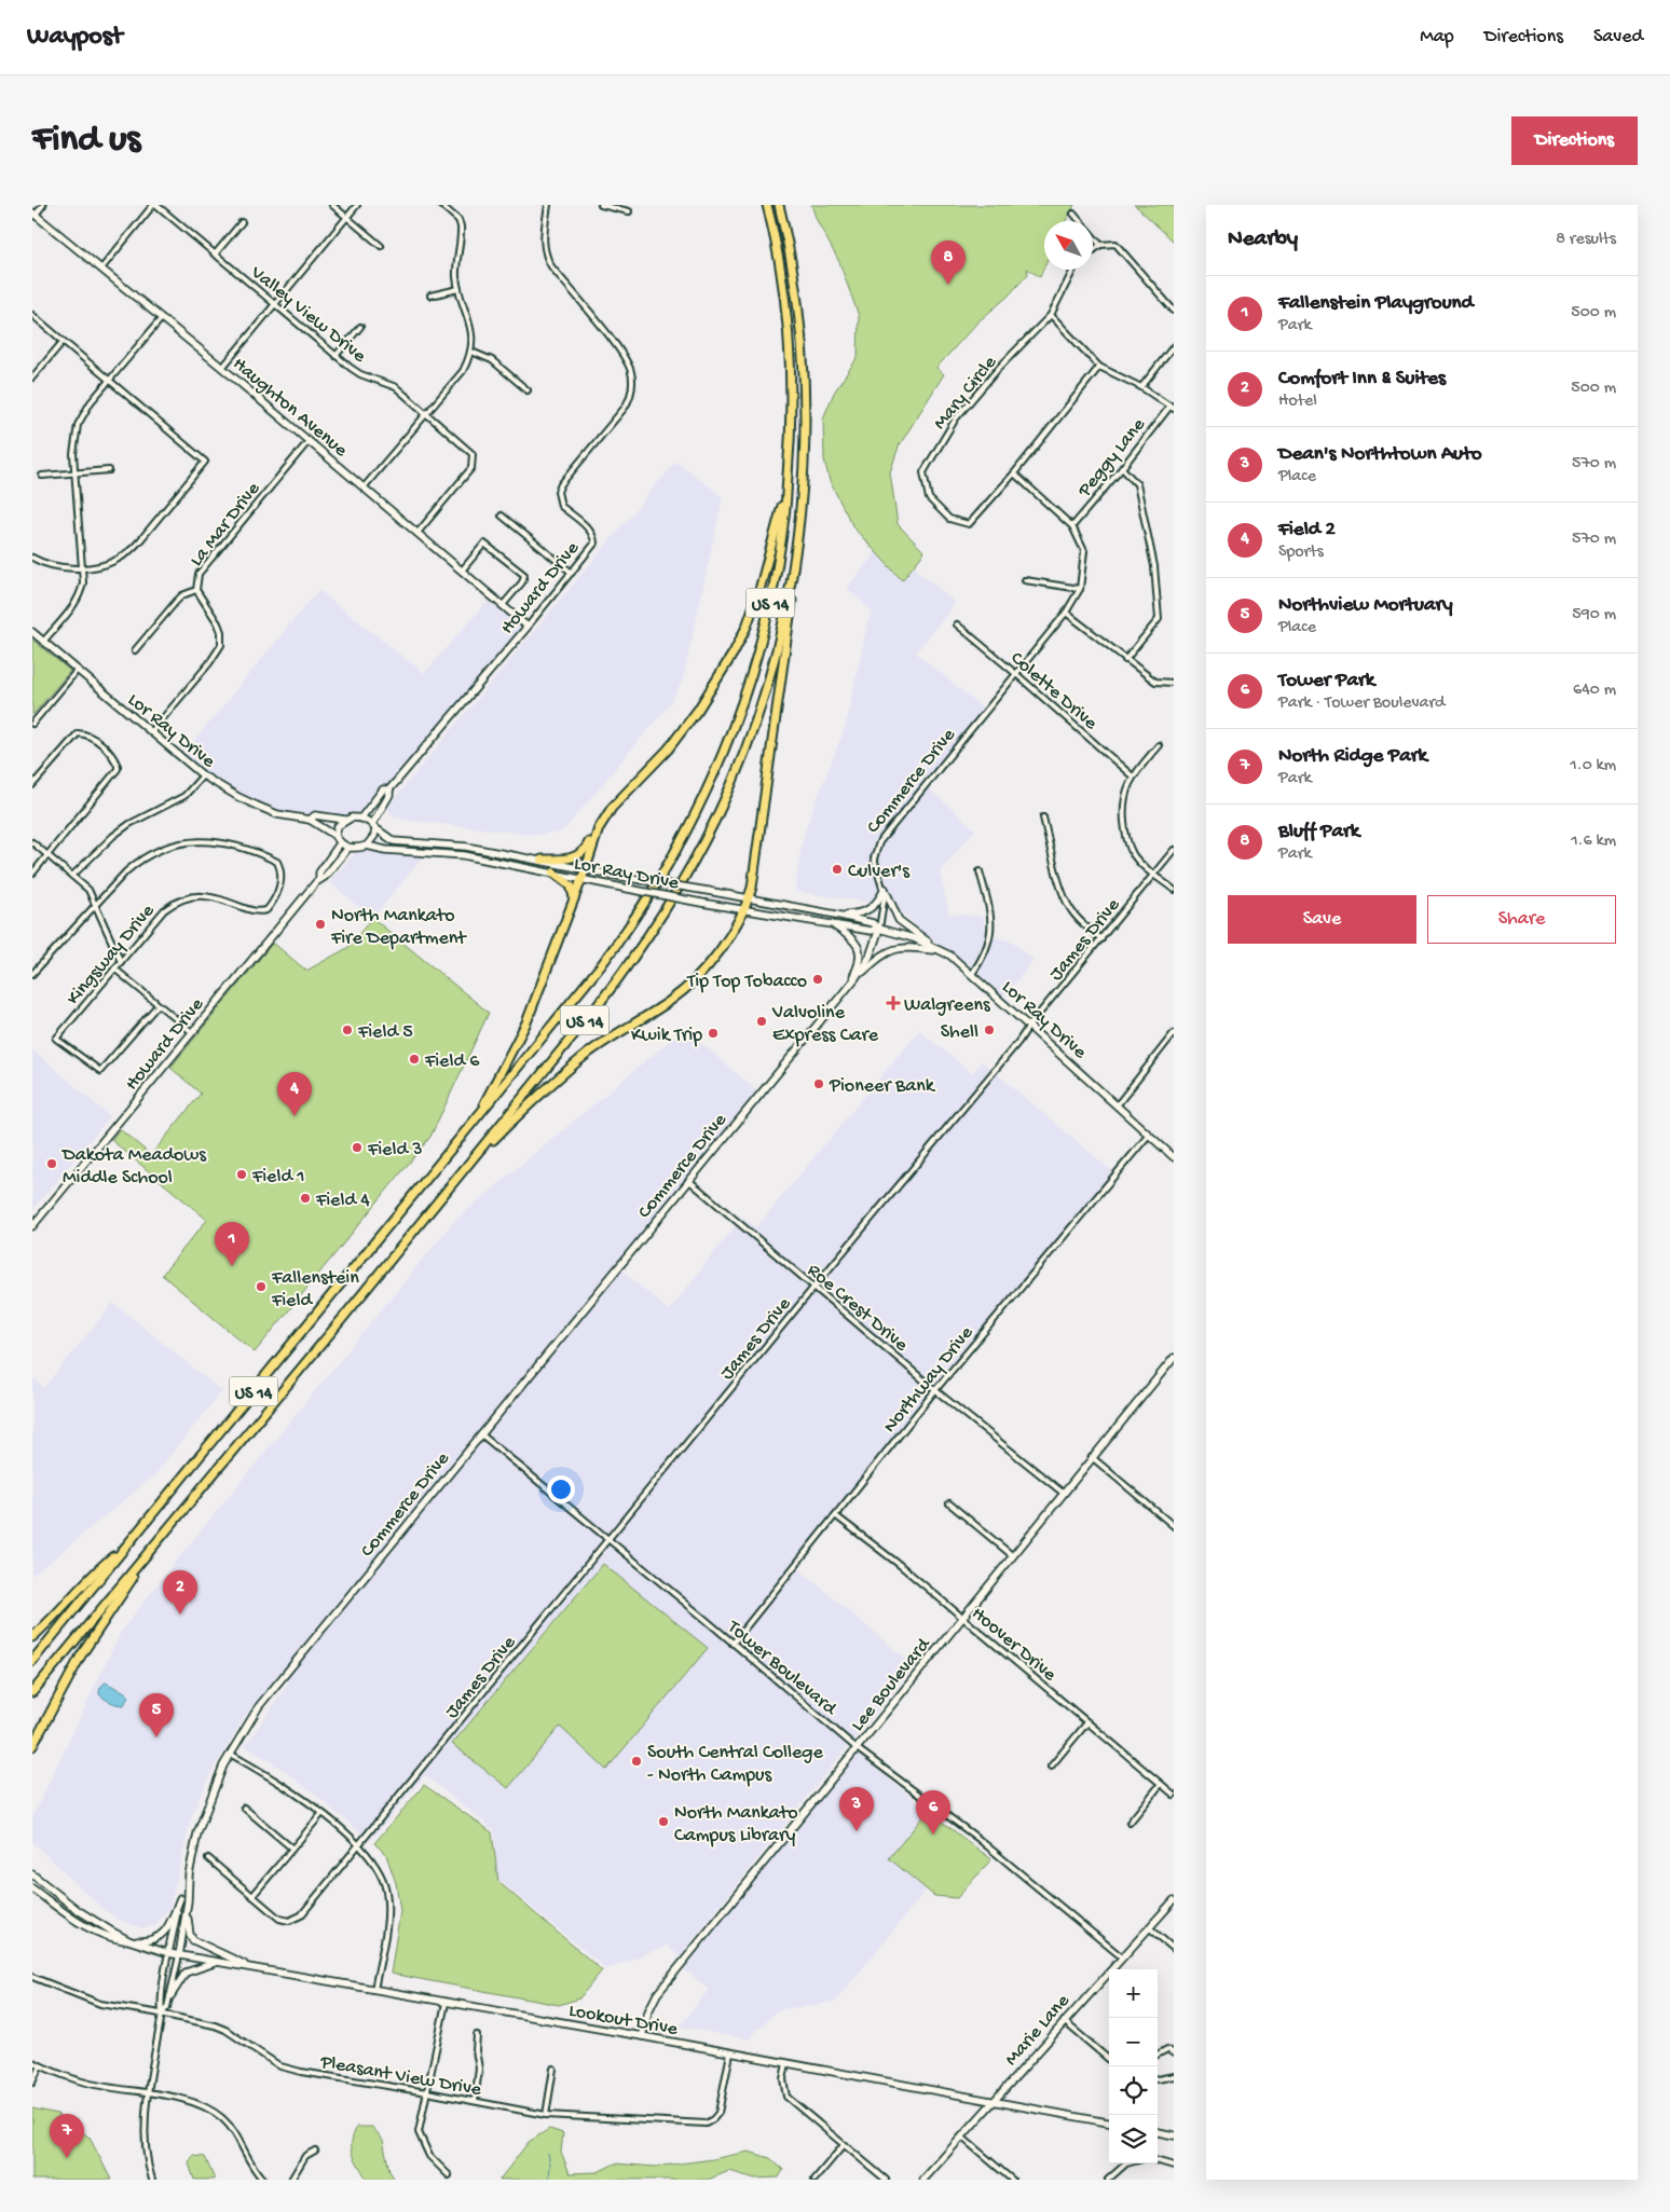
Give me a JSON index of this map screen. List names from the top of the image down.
{
  "streets": {
    "highway": ["US 14"],
    "street": [
      "Valley View Drive",
      "Mary Circle",
      "Haughton Avenue",
      "Peggy Lane",
      "La Mar Drive",
      "Howard Drive",
      "Colette Drive",
      "Lor Ray Drive",
      "Commerce Drive",
      "James Drive",
      "Kingsway Drive",
      "Roe Crest Drive",
      "Northway Drive",
      "Hoover Drive",
      "Tower Boulevard",
      "Lee Boulevard",
      "Lookout Drive",
      "Marie Lane",
      "Pleasant View Drive"
    ]
  },
  "crossings": [
    ["Valley View Drive", "Haughton Avenue"],
    ["Mary Circle", "Commerce Drive"],
    ["Haughton Avenue", "La Mar Drive"],
    ["Haughton Avenue", "Howard Drive"],
    ["Peggy Lane", "Commerce Drive"],
    ["La Mar Drive", "Lor Ray Drive"],
    ["Howard Drive", "Lor Ray Drive"],
    ["Colette Drive", "Commerce Drive"],
    ["Lor Ray Drive", "Commerce Drive"],
    ["Lor Ray Drive", "James Drive"],
    ["Lor Ray Drive", "Northway Drive"],
    ["Commerce Drive", "Roe Crest Drive"],
    ["Commerce Drive", "Tower Boulevard"],
    ["Commerce Drive", "Lookout Drive"],
    ["James Drive", "Roe Crest Drive"],
    ["James Drive", "Tower Boulevard"],
    ["Roe Crest Drive", "Northway Drive"],
    ["Roe Crest Drive", "Lee Boulevard"],
    ["Northway Drive", "Hoover Drive"],
    ["Northway Drive", "Tower Boulevard"],
    ["Hoover Drive", "Lee Boulevard"],
    ["Tower Boulevard", "Lee Boulevard"],
    ["Tower Boulevard", "Marie Lane"],
    ["Lee Boulevard", "Lookout Drive"],
    ["Lookout Drive", "Marie Lane"],
    ["Lookout Drive", "Pleasant View Drive"]
  ],
  "places": {
    "other": [
      "Culver's",
      "North Mankato Fire Department",
      "Tip Top Tobacco",
      "Valvoline Express Care",
      "Field 5",
      "Shell",
      "Kwik Trip",
      "Field 6",
      "Pioneer Bank",
      "Field 3",
      "Dakota Meadows Middle School",
      "Field 1",
      "Field 4",
      "Fallenstein Field",
      "South Central College - North Campus",
      "North Mankato Campus Library"
    ],
    "health": ["Walgreens"]
  },
  "north": "top left",
  "page": {
    "header": "Waypost",
    "nav": ["Map", "Directions", "Saved"],
    "buttons": [
      "Directions",
      ["Save", "Share"]
    ],
    "title": "Find us",
    "heading": ["Nearby", "8 results"],
    "pins": [
      "8",
      "4",
      "1",
      "2",
      "5",
      "3",
      "6",
      "7"
    ],
    "list": [
      {
        "mark": "1",
        "name": "Fallenstein Playground",
        "note": "Park",
        "value": "500 m"
      },
      {
        "mark": "2",
        "name": "Comfort Inn & Suites",
        "note": "Hotel",
        "value": "500 m"
      },
      {
        "mark": "3",
        "name": "Dean's Northtown Auto",
        "note": "Place",
        "value": "570 m"
      },
      {
        "mark": "4",
        "name": "Field 2",
        "note": "Sports",
        "value": "570 m"
      },
      {
        "mark": "5",
        "name": "Northview Mortuary",
        "note": "Place",
        "value": "590 m"
      },
      {
        "mark": "6",
        "name": "Tower Park",
        "note": "Park · Tower Boulevard",
        "value": "640 m"
      },
      {
        "mark": "7",
        "name": "North Ridge Park",
        "note": "Park",
        "value": "1.0 km"
      },
      {
        "mark": "8",
        "name": "Bluff Park",
        "note": "Park",
        "value": "1.6 km"
      }
    ],
    "map_buttons": ["+", "−"]
  }
}
